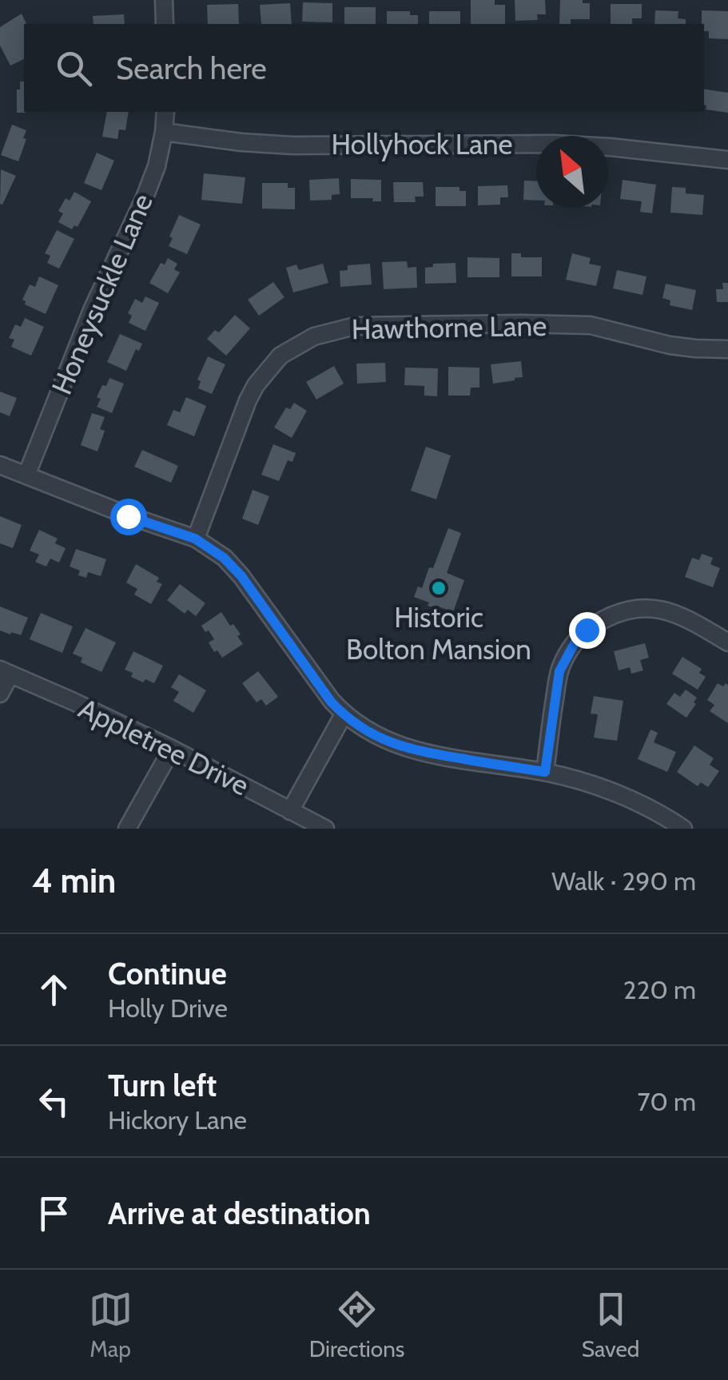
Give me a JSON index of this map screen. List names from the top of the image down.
{
  "streets": {
    "street": [
      "Hollyhock Lane",
      "Honeysuckle Lane",
      "Hawthorne Lane",
      "Appletree Drive"
    ]
  },
  "crossings": [
    ["Hollyhock Lane", "Honeysuckle Lane"]
  ],
  "places": ["Historic Bolton Mansion"],
  "north": "top left",
  "page": {
    "search": "Search here",
    "heading": ["4 min", "Walk · 290 m"],
    "list": [
      ["Continue", "Holly Drive", "220 m"],
      ["Turn left", "Hickory Lane", "70 m"],
      "Arrive at destination"
    ],
    "nav": ["Map", "Directions", "Saved"]
  }
}
